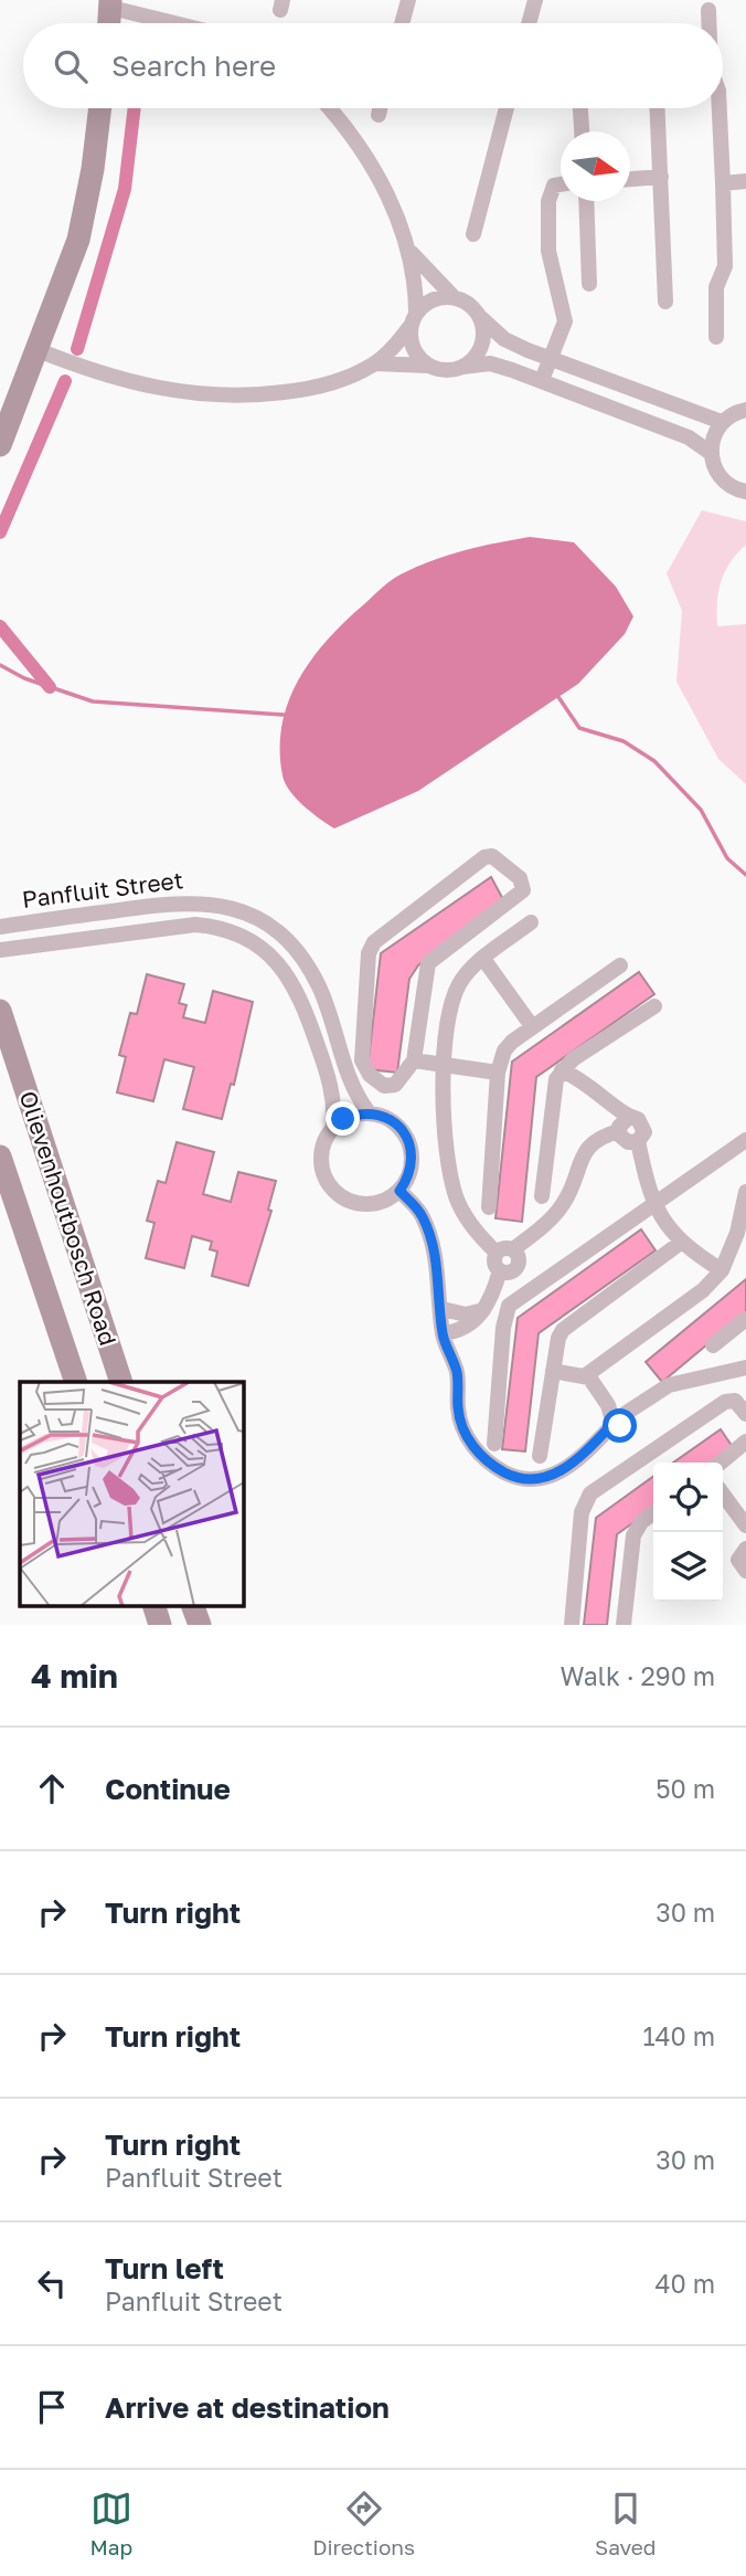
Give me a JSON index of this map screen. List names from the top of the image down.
{
  "streets": {
    "main road": ["Olievenhoutbosch Road"],
    "street": ["Panfluit Street"]
  },
  "north": "right",
  "page": {
    "search": "Search here",
    "heading": ["4 min", "Walk · 290 m"],
    "list": [
      ["Continue", "50 m"],
      ["Turn right", "30 m"],
      ["Turn right", "140 m"],
      ["Turn right", "Panfluit Street", "30 m"],
      ["Turn left", "Panfluit Street", "40 m"],
      "Arrive at destination"
    ],
    "nav": ["Map", "Directions", "Saved"]
  }
}
